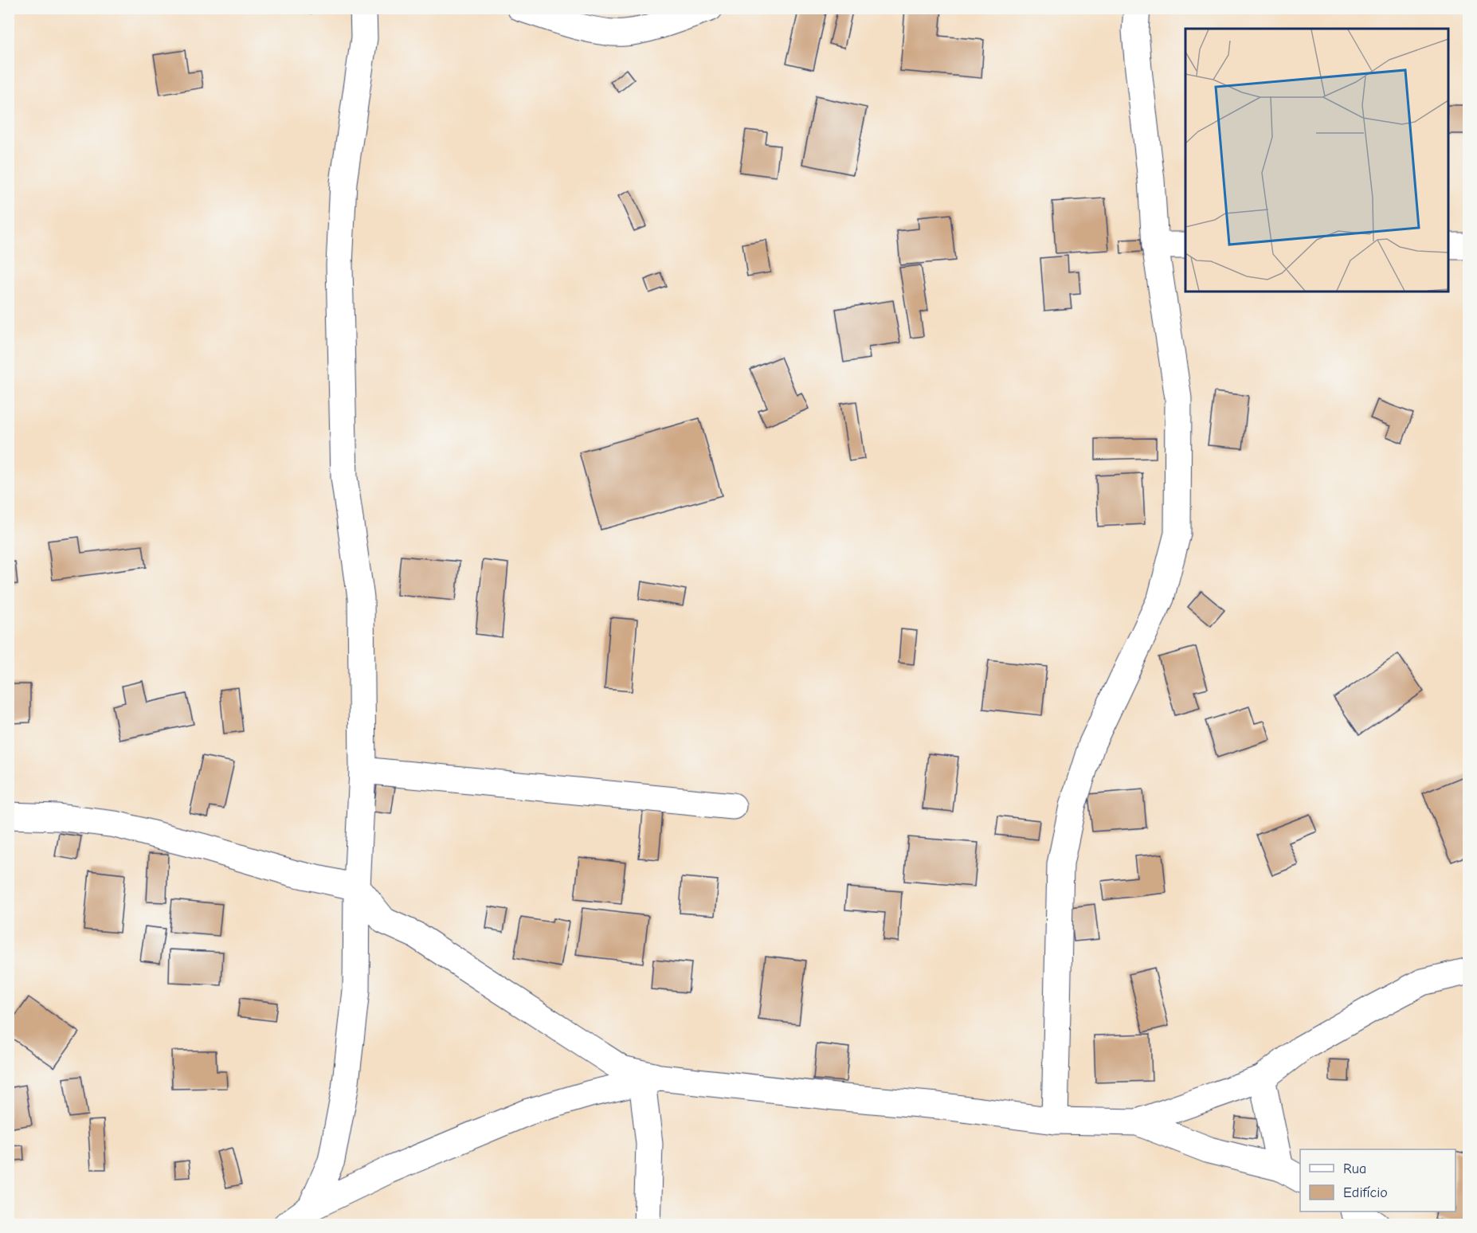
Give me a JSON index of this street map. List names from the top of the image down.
{
  "legend": ["Rua", "Edifício"]
}
